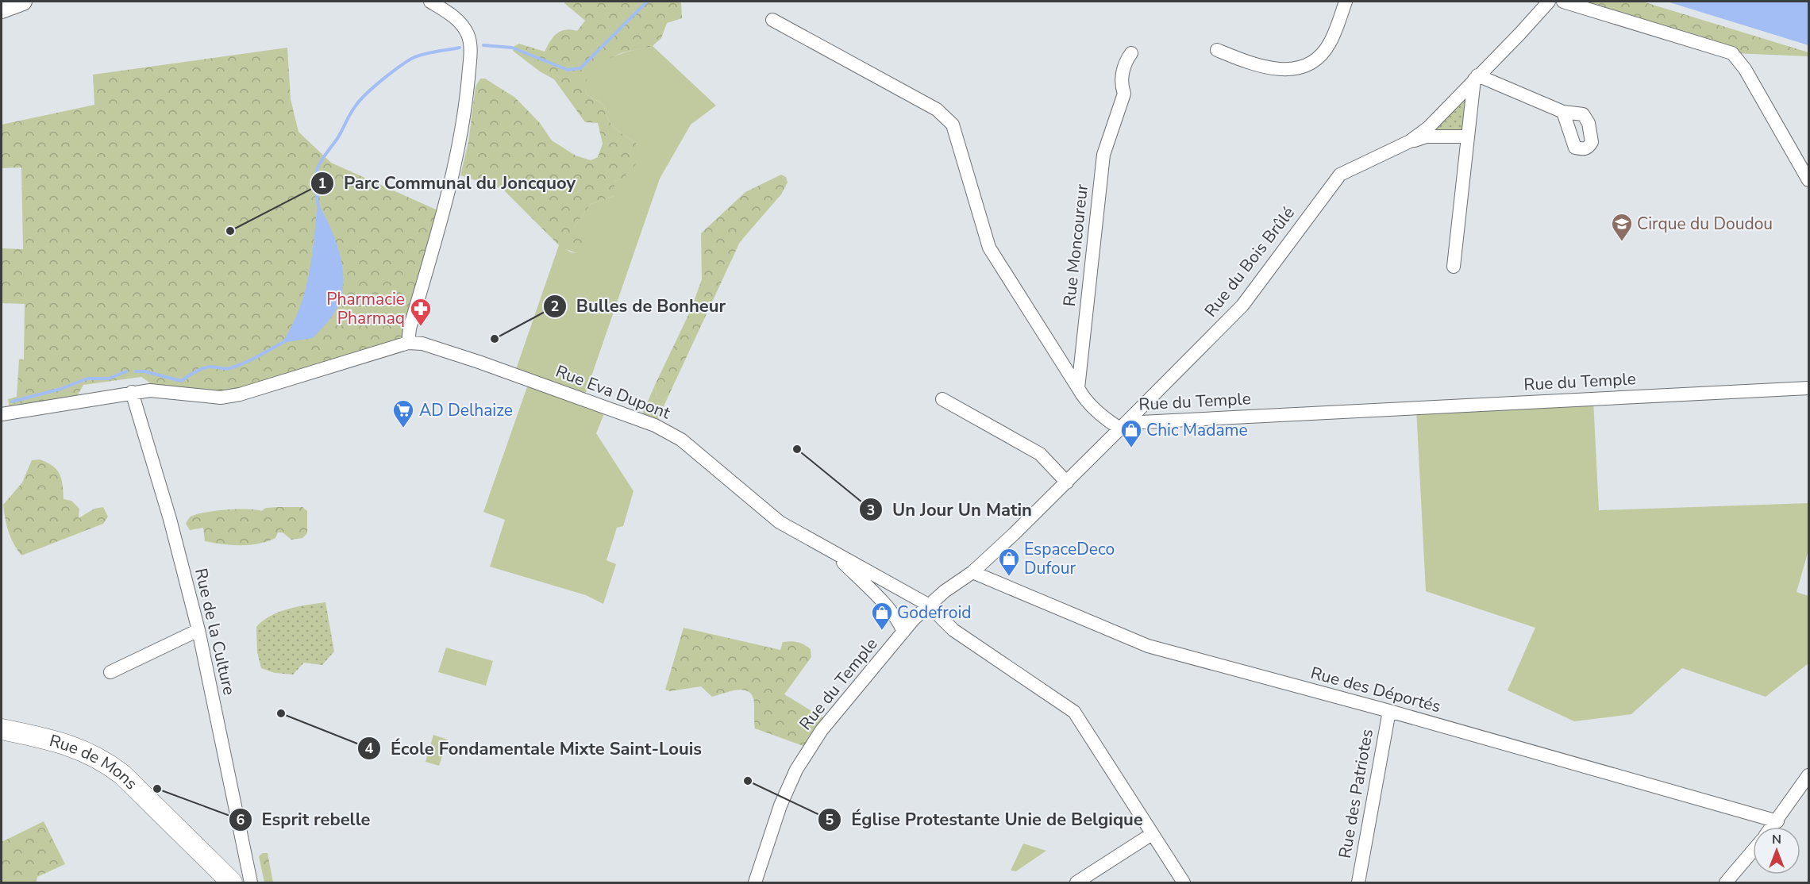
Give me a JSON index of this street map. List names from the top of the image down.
{
  "streets": {
    "main road": ["Rue de Mons"],
    "street": [
      "Rue Moncoureur",
      "Rue du Bois Brûlé",
      "Rue du Temple",
      "Rue Eva Dupont",
      "Rue de la Culture",
      "Rue des Déportés",
      "Rue des Patriotes"
    ]
  },
  "crossings": [
    ["Rue du Bois Brûlé", "Rue du Temple"],
    ["Rue du Temple", "Rue Eva Dupont"],
    ["Rue du Temple", "Rue des Déportés"],
    ["Rue des Déportés", "Rue des Patriotes"]
  ],
  "places": {
    "other": [
      "Parc Communal du Joncquoy",
      "Bulles de Bonheur",
      "Un Jour Un Matin",
      "École Fondamentale Mixte Saint-Louis",
      "Église Protestante Unie de Belgique",
      "Esprit rebelle"
    ],
    "school or university": ["Cirque du Doudou"],
    "pharmacy": ["Pharmacie Pharmaq"],
    "supermarket": ["AD Delhaize"],
    "shop": ["Chic Madame", "EspaceDeco Dufour", "Godefroid"]
  },
  "north": "top"
}
